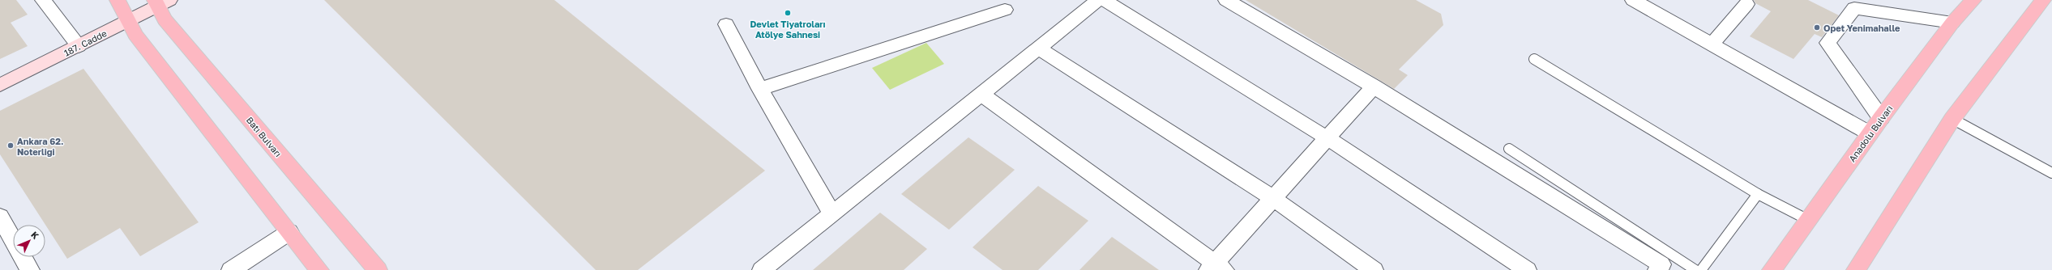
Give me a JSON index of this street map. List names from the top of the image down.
{
  "streets": {
    "main road": ["187. Cadde", "Anadolu Bulvarı", "Batı Bulvarı"]
  },
  "crossings": [
    ["187. Cadde", "Batı Bulvarı"]
  ],
  "places": ["Devlet Tiyatroları Atölye Sahnesi", "Opet Yenimahalle", "Ankara 62. Noterliği"],
  "north": "top right"
}
